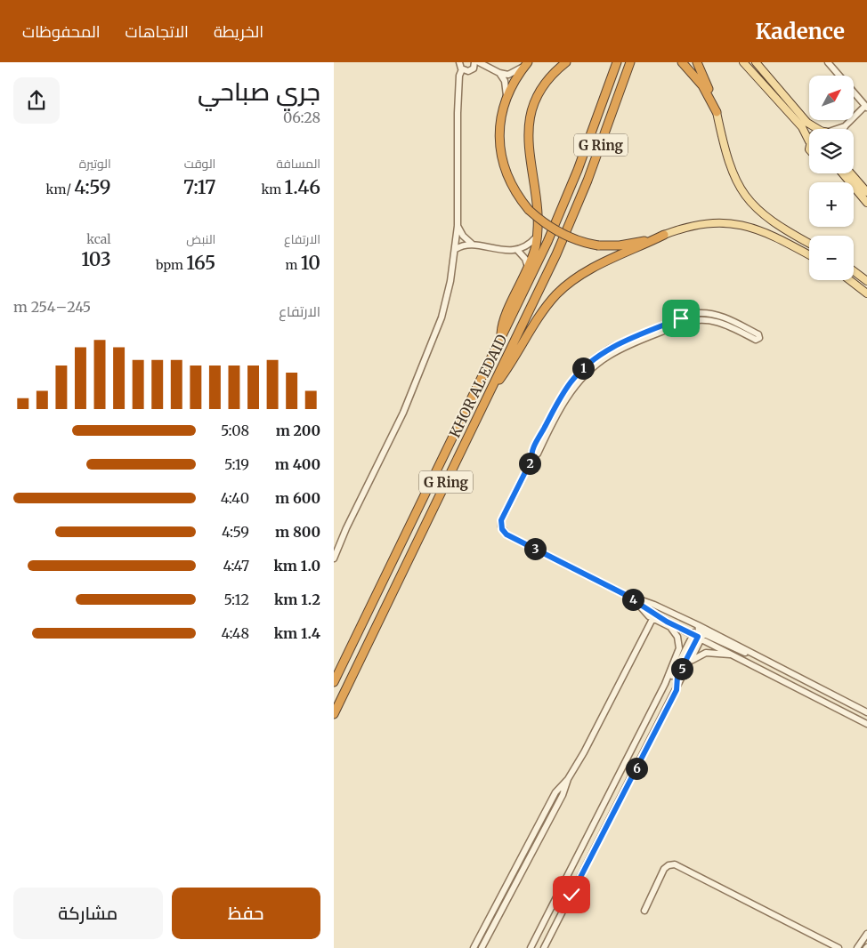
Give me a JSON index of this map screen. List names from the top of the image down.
{
  "streets": {
    "highway": ["G Ring", "KHOR AL EDAID"]
  },
  "north": "top right",
  "page": {
    "header": "Kadence",
    "nav": ["الخريطة", "الاتجاهات", "المحفوظات"],
    "heading": ["جري صباحي", "06:28"],
    "map_buttons": ["+", "−"],
    "stats": [
      ["المسافة", "1.46 km"],
      ["الوقت", "7:17"],
      ["الوتيرة", "4:59 /km"],
      ["الارتفاع", "10 m"],
      ["النبض", "165 bpm"],
      ["kcal", "103"]
    ],
    "chart": ["الارتفاع", "245–254 m"],
    "pins": [
      "1",
      "2",
      "3",
      "4",
      "5",
      "6"
    ],
    "list": [
      {
        "name": "200 m",
        "note": "5:08"
      },
      {
        "name": "400 m",
        "note": "5:19"
      },
      {
        "name": "600 m",
        "note": "4:40"
      },
      {
        "name": "800 m",
        "note": "4:59"
      },
      {
        "name": "1.0 km",
        "note": "4:47"
      },
      {
        "name": "1.2 km",
        "note": "5:12"
      },
      {
        "name": "1.4 km",
        "note": "4:48"
      }
    ],
    "buttons": ["حفظ", "مشاركة"]
  }
}
